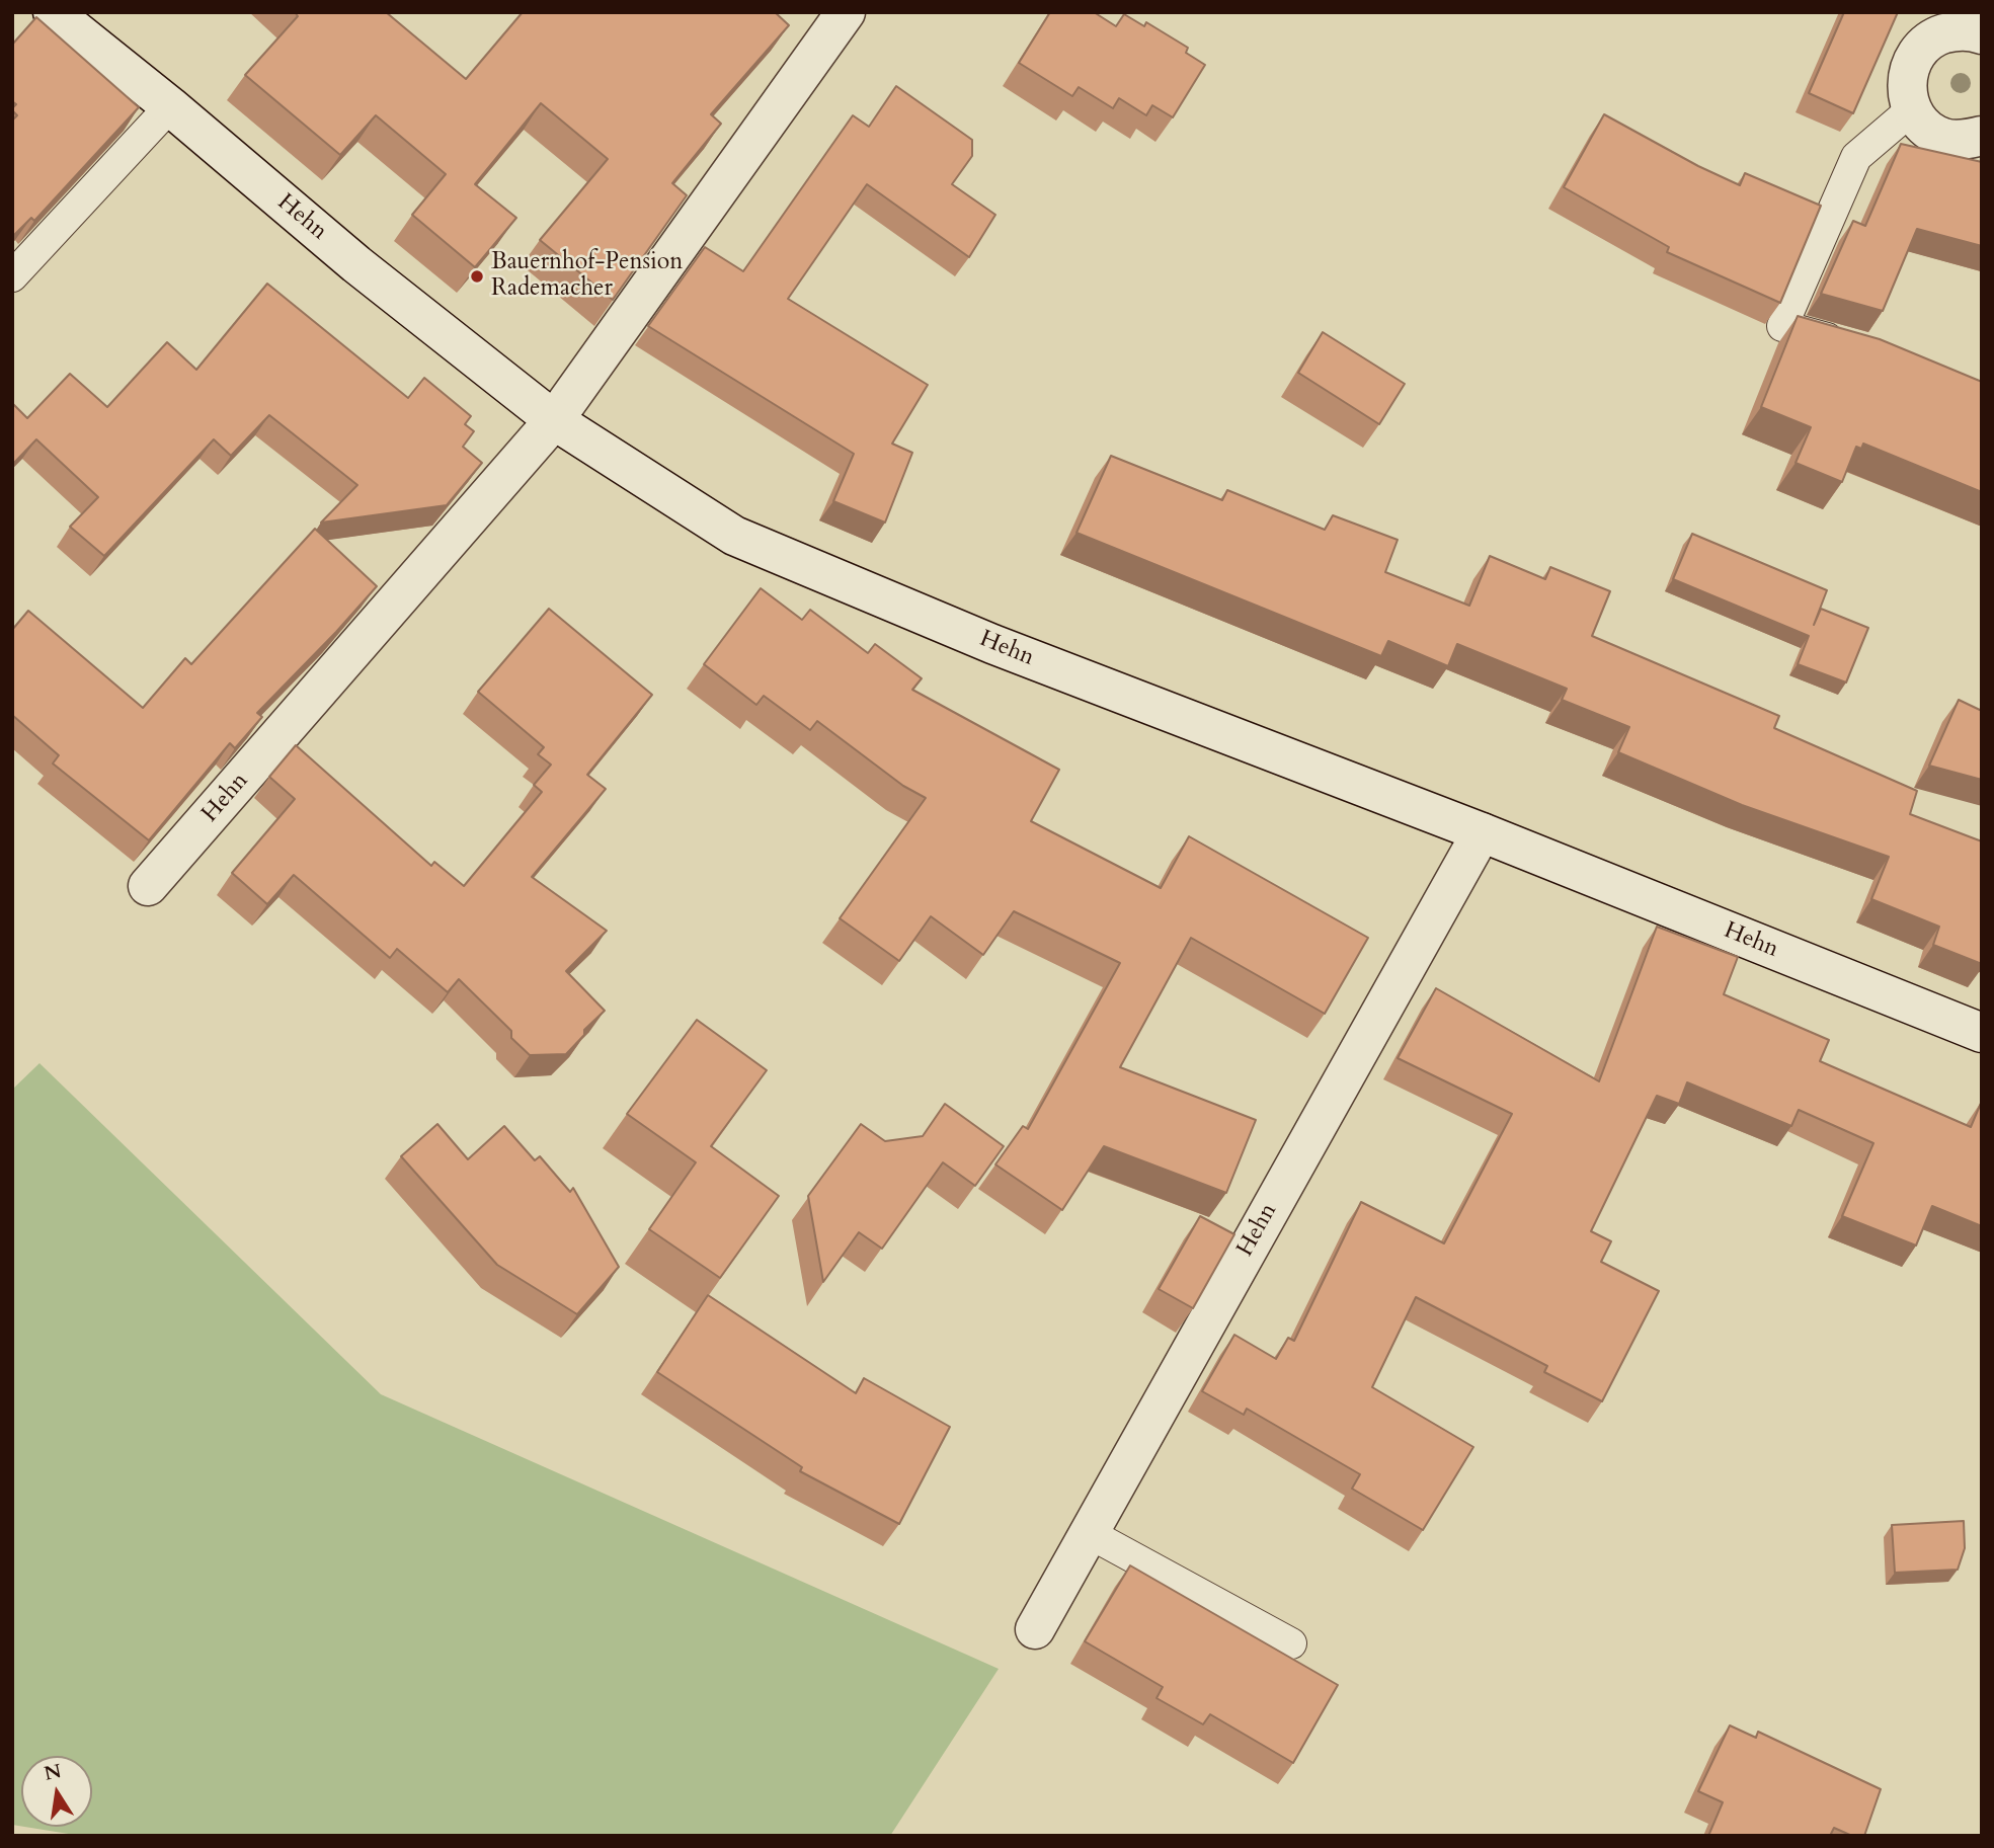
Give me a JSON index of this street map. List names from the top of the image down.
{
  "streets": {
    "street": ["Hehn"]
  },
  "places": ["Bauernhof-Pension Rademacher"],
  "north": "top"
}
